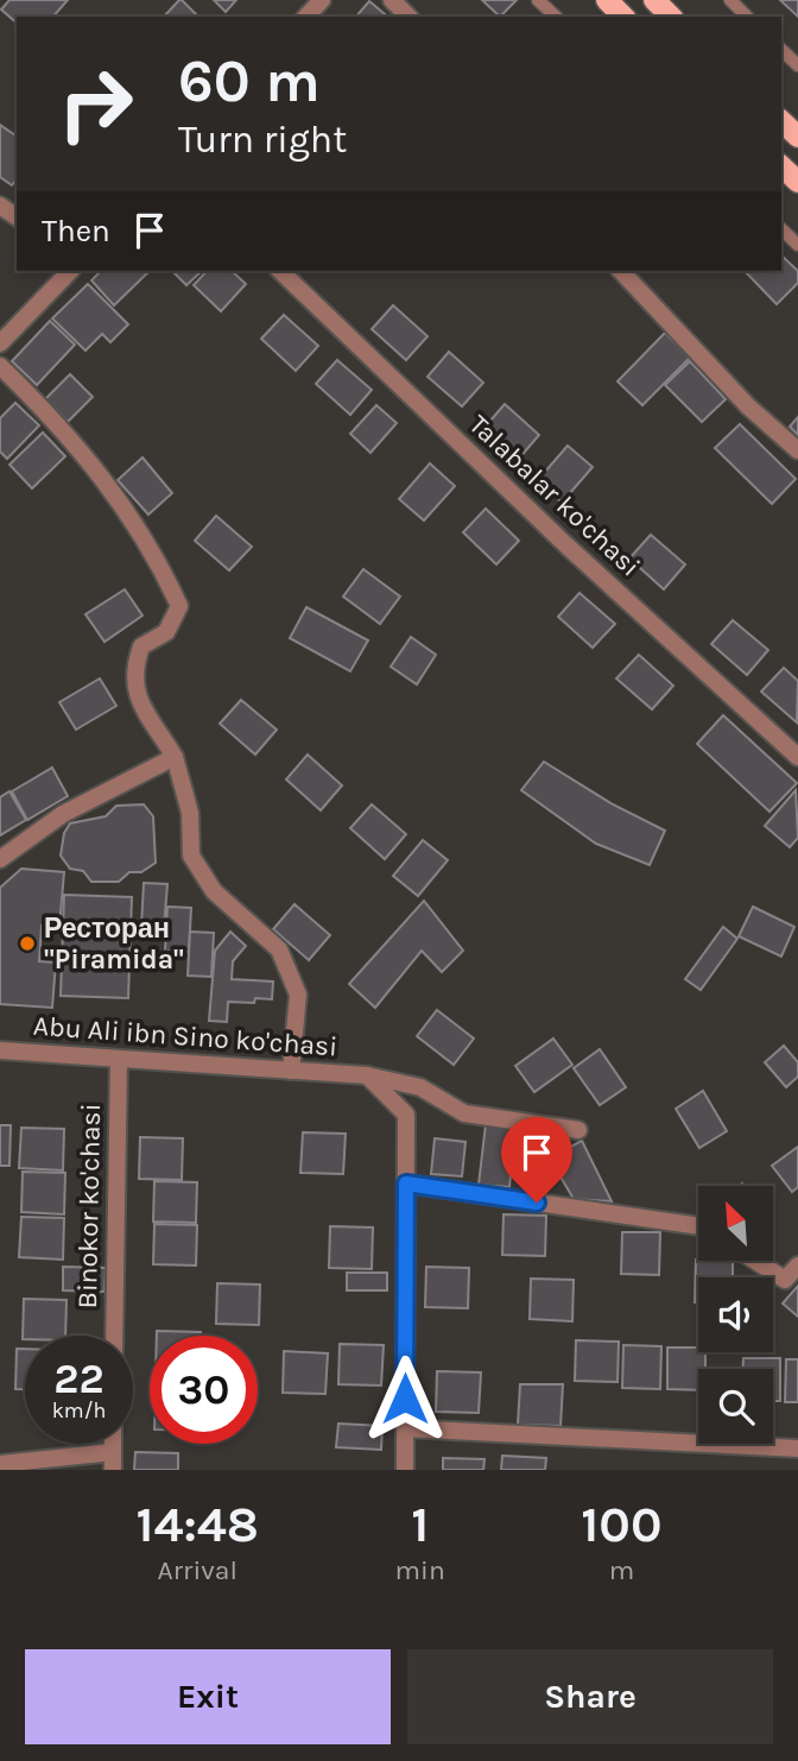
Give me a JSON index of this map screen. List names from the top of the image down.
{
  "streets": {
    "street": ["Talabalar ko'chasi", "Abu Ali ibn Sino ko'chasi", "Binokor ko'chasi"]
  },
  "crossings": [
    ["Abu Ali ibn Sino ko'chasi", "Binokor ko'chasi"]
  ],
  "places": ["Ресторан \"Piramida\""],
  "north": "top left",
  "page": {
    "turn": ["60 m", "Turn right"],
    "then": "Then",
    "speed": "22 km/h",
    "limit": "30",
    "eta": [
      "14:48",
      "Arrival",
      "1",
      "min",
      "100",
      "m"
    ],
    "buttons": ["Exit", "Share"]
  }
}
